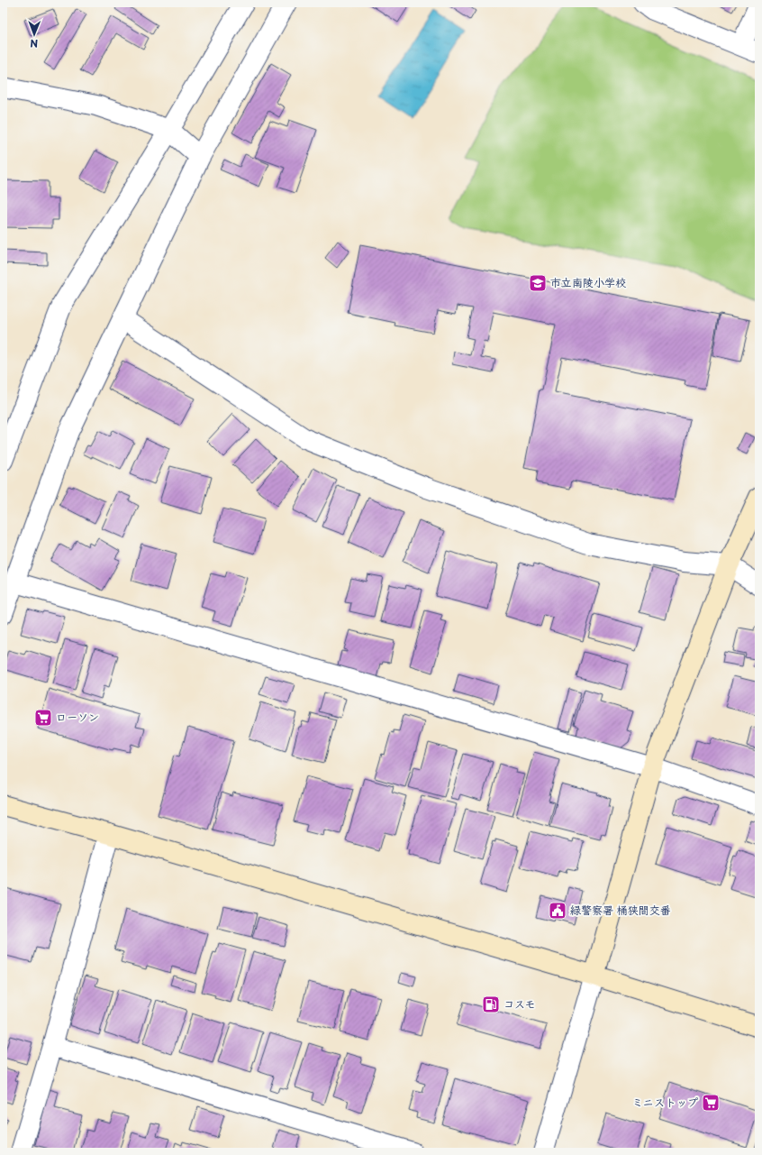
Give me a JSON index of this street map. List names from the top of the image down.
{
  "places": {
    "school or university": ["市立南陵小学校"],
    "supermarket": ["ローソン", "ミニストップ"],
    "public building": ["緑警察署 桶狭間交番"],
    "fuel station": ["コスモ"]
  },
  "north": "bottom"
}
